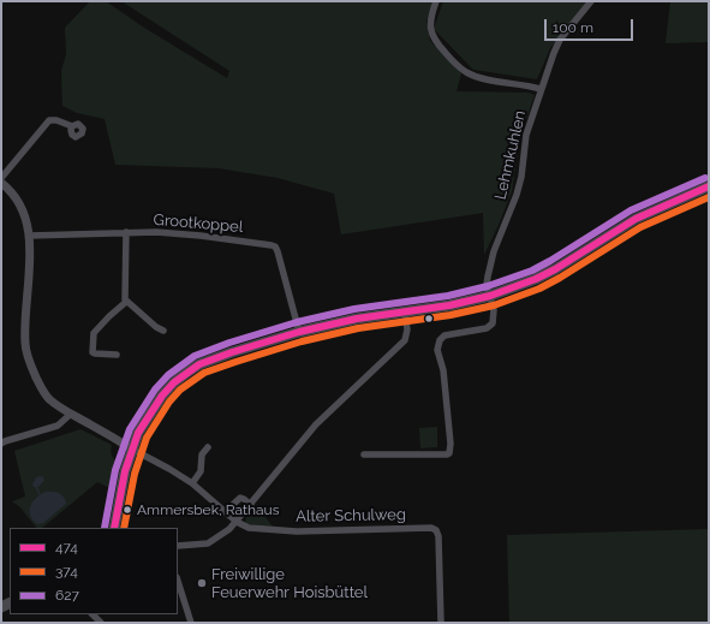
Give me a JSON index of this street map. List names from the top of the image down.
{
  "streets": {
    "street": ["Lehmkuhlen", "Grootkoppel", "Alter Schulweg"]
  },
  "places": ["Ammersbek, Rathaus", "Freiwillige Feuerwehr Hoisbüttel"],
  "lines": ["transit line 627", "transit line 474", "transit line 374"],
  "legend": ["474", "374", "627"],
  "scale_bar": "100 m"
}
